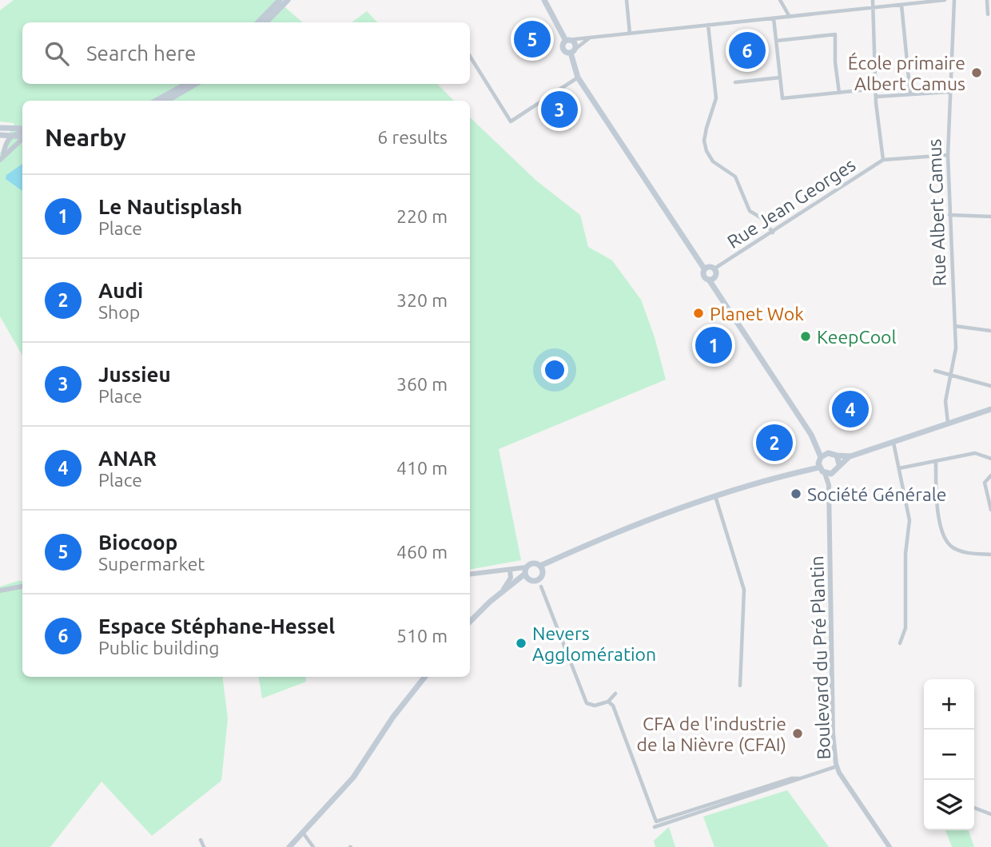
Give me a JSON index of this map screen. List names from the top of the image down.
{
  "streets": {
    "street": ["Rue Jean Georges", "Rue Albert Camus", "Boulevard du Pré Plantin"]
  },
  "places": [
    "École primaire Albert Camus",
    "Planet Wok",
    "KeepCool",
    "Société Générale",
    "Nevers Agglomération",
    "CFA de l'industrie de la Nièvre (CFAI)"
  ],
  "page": {
    "pins": [
      "5",
      "6",
      "3",
      "1",
      "4",
      "2"
    ],
    "search": "Search here",
    "heading": ["Nearby", "6 results"],
    "list": [
      {
        "mark": "1",
        "name": "Le Nautisplash",
        "note": "Place",
        "value": "220 m"
      },
      {
        "mark": "2",
        "name": "Audi",
        "note": "Shop",
        "value": "320 m"
      },
      {
        "mark": "3",
        "name": "Jussieu",
        "note": "Place",
        "value": "360 m"
      },
      {
        "mark": "4",
        "name": "ANAR",
        "note": "Place",
        "value": "410 m"
      },
      {
        "mark": "5",
        "name": "Biocoop",
        "note": "Supermarket",
        "value": "460 m"
      },
      {
        "mark": "6",
        "name": "Espace Stéphane-Hessel",
        "note": "Public building",
        "value": "510 m"
      }
    ],
    "map_buttons": ["+", "−"]
  }
}
